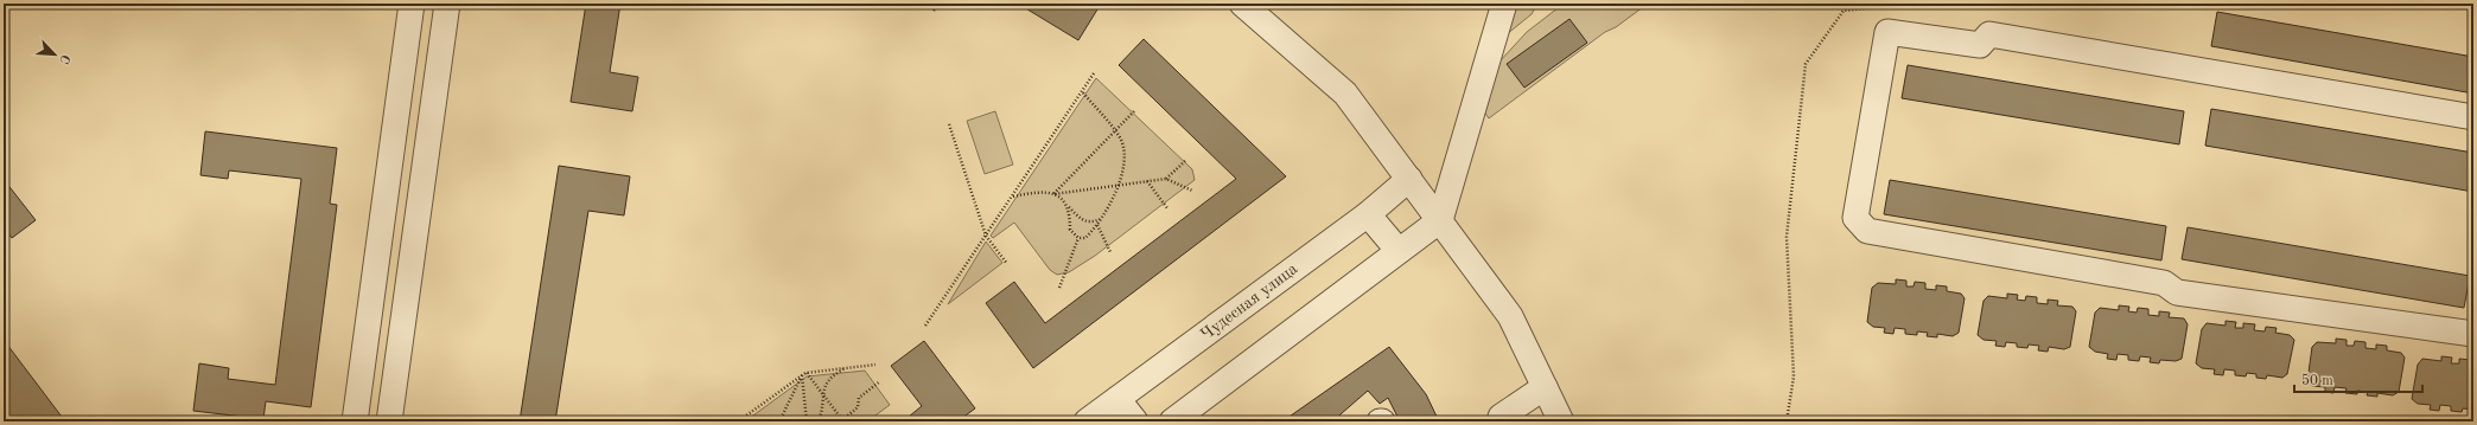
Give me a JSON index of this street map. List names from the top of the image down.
{
  "streets": {
    "street": ["Чудесная улица"]
  },
  "scale_bar": "50 m",
  "north": "bottom right"
}
